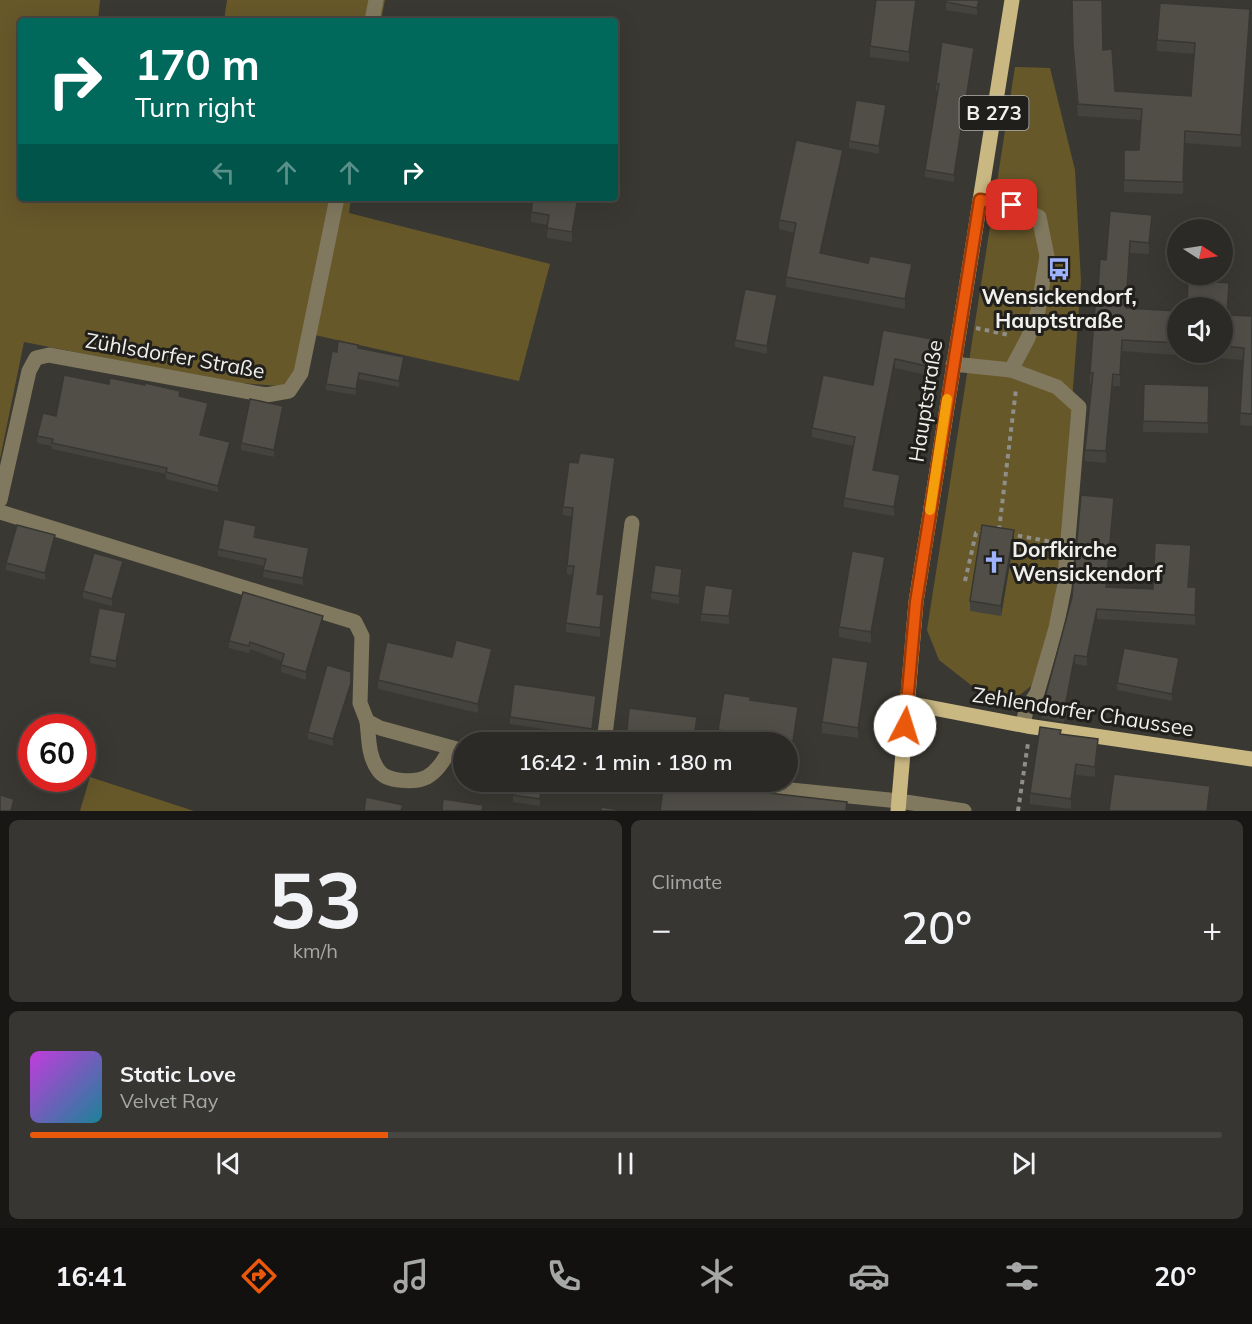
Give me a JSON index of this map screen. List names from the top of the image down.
{
  "streets": {
    "main road": ["B 273", "Hauptstraße", "Zehlendorfer Chaussee"],
    "street": ["Zühlsdorfer Straße"]
  },
  "crossings": [
    ["Hauptstraße", "Zehlendorfer Chaussee"]
  ],
  "places": {
    "bus stop": ["Wensickendorf, Hauptstraße"],
    "church": ["Dorfkirche Wensickendorf"]
  },
  "north": "right",
  "page": {
    "turn": ["170 m", "Turn right"],
    "limit": "60",
    "trip": "16:42 · 1 min · 180 m",
    "tile": [
      ["53", "km/h"],
      "Climate"
    ],
    "heat": ["−", "20°", "+"],
    "song": ["Static Love", "Velvet Ray"],
    "tabs": ["16:41", "20°"]
  }
}
